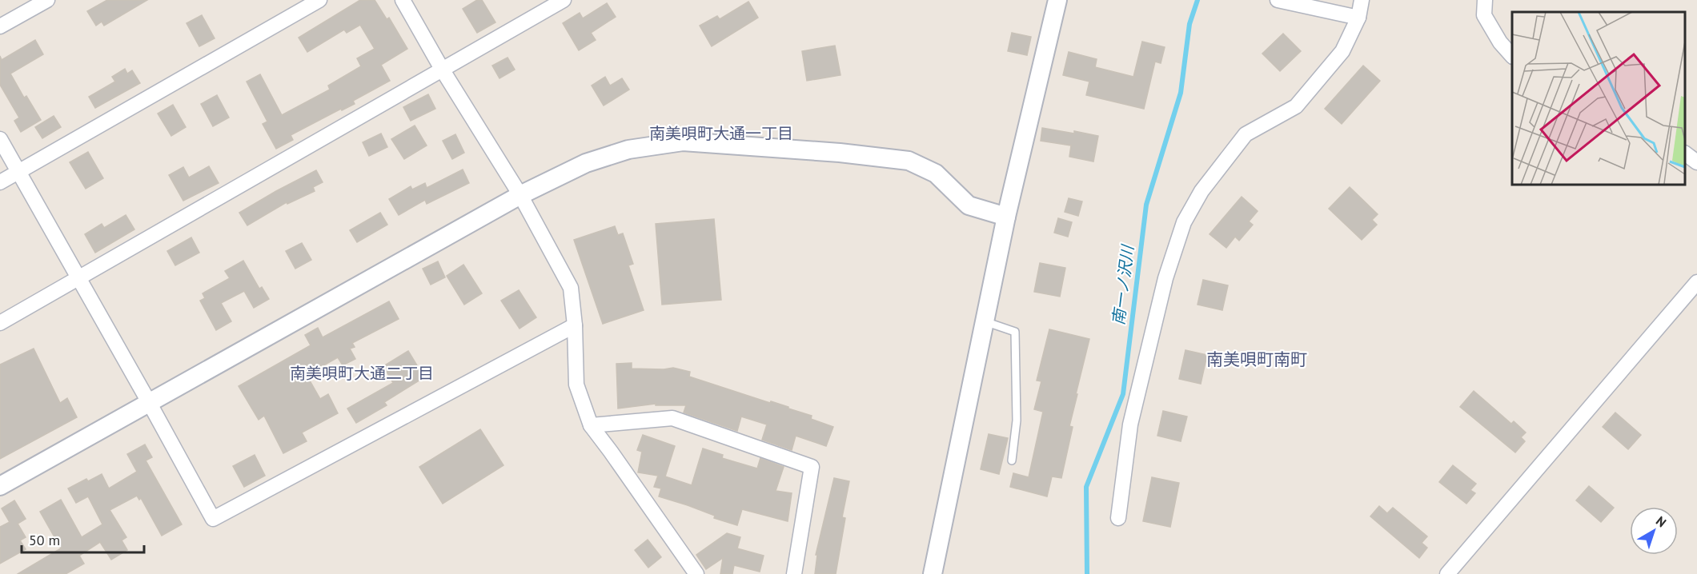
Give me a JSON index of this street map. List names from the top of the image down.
{
  "districts": ["南美唄町大通一丁目", "南美唄町南町", "南美唄町大通二丁目"],
  "water": ["南一ノ沢川"],
  "scale_bar": "50 m",
  "north": "top right"
}
